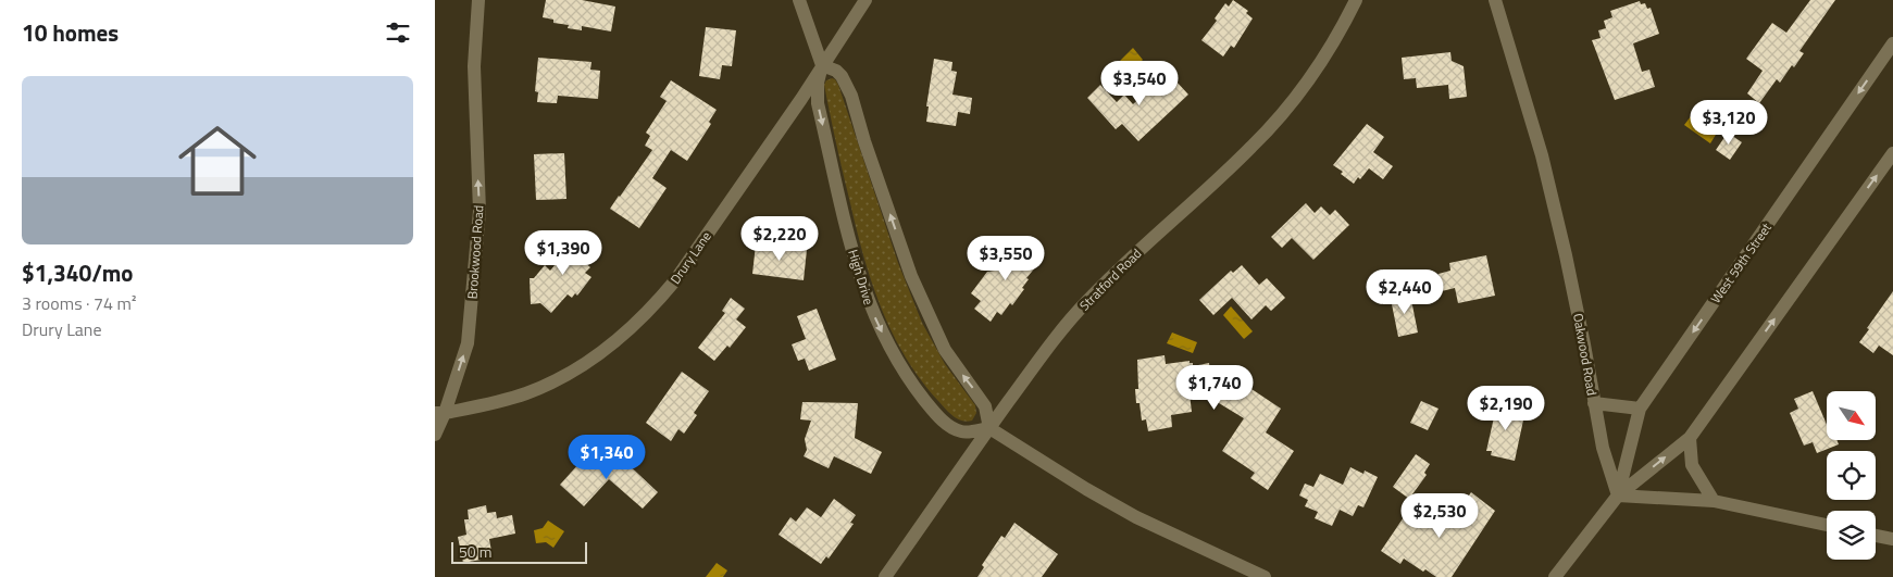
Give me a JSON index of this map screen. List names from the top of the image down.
{
  "streets": {
    "street": [
      "Brookwood Road",
      "Drury Lane",
      "West 59th Street",
      "High Drive",
      "Stratford Road",
      "Oakwood Road"
    ]
  },
  "crossings": [
    ["Brookwood Road", "Drury Lane"],
    ["Drury Lane", "High Drive"],
    ["West 59th Street", "Oakwood Road"],
    ["High Drive", "Stratford Road"]
  ],
  "one_way": ["Brookwood Road"],
  "scale_bar": "50 m",
  "north": "bottom right",
  "page": {
    "heading": "10 homes",
    "price": [
      "$3,540",
      "$3,120",
      "$2,220",
      "$1,390",
      "$3,550",
      "$2,440",
      "$1,740",
      "$2,190",
      "$1,340",
      "$2,530"
    ],
    "list": [
      {
        "name": "$1,340/mo",
        "note": "3 rooms · 74 m² · Drury Lane"
      }
    ],
    "scale": "50 m"
  }
}
